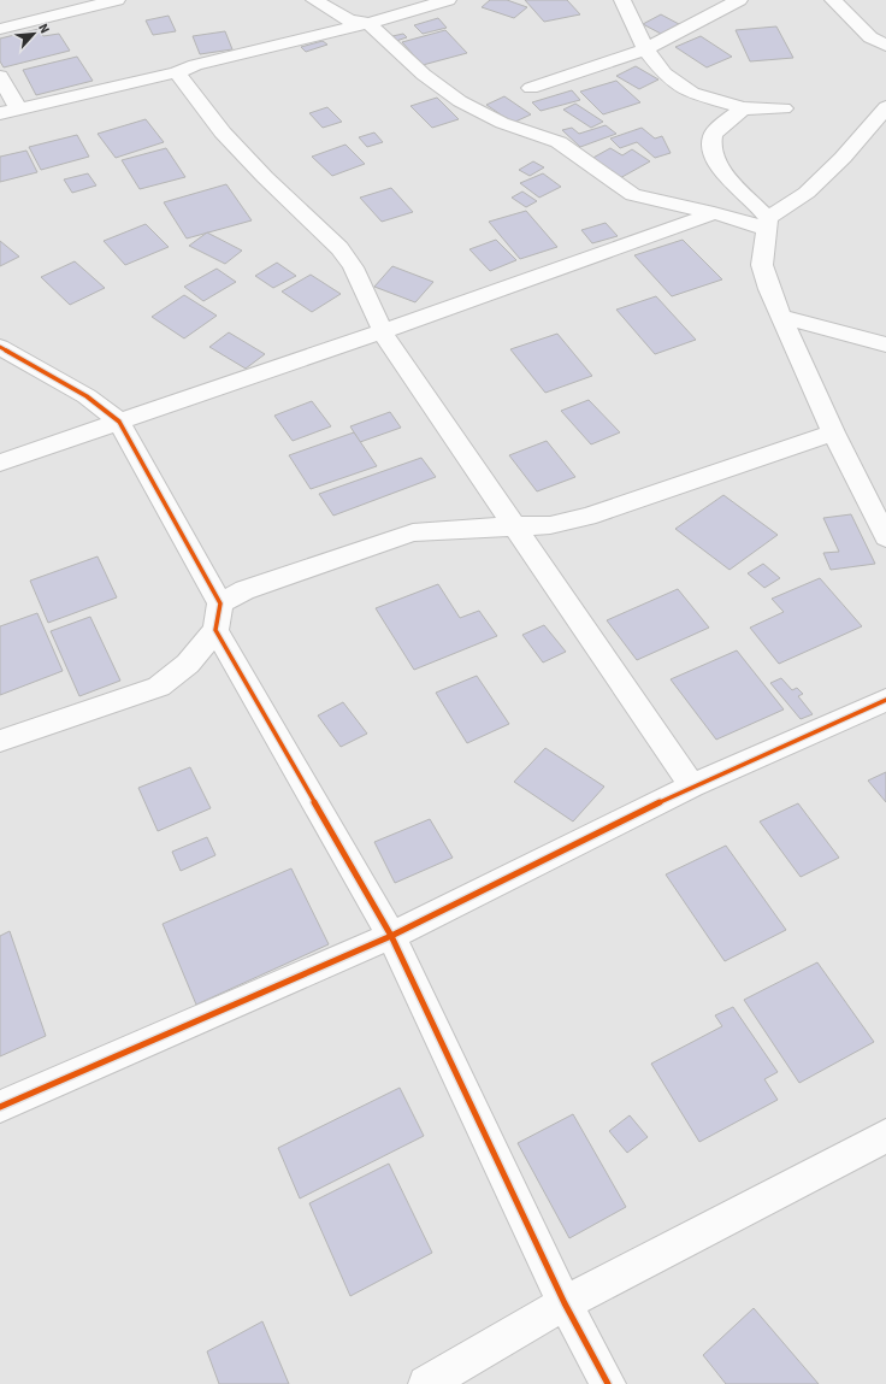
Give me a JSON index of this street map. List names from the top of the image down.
{
  "north": "top right"
}
